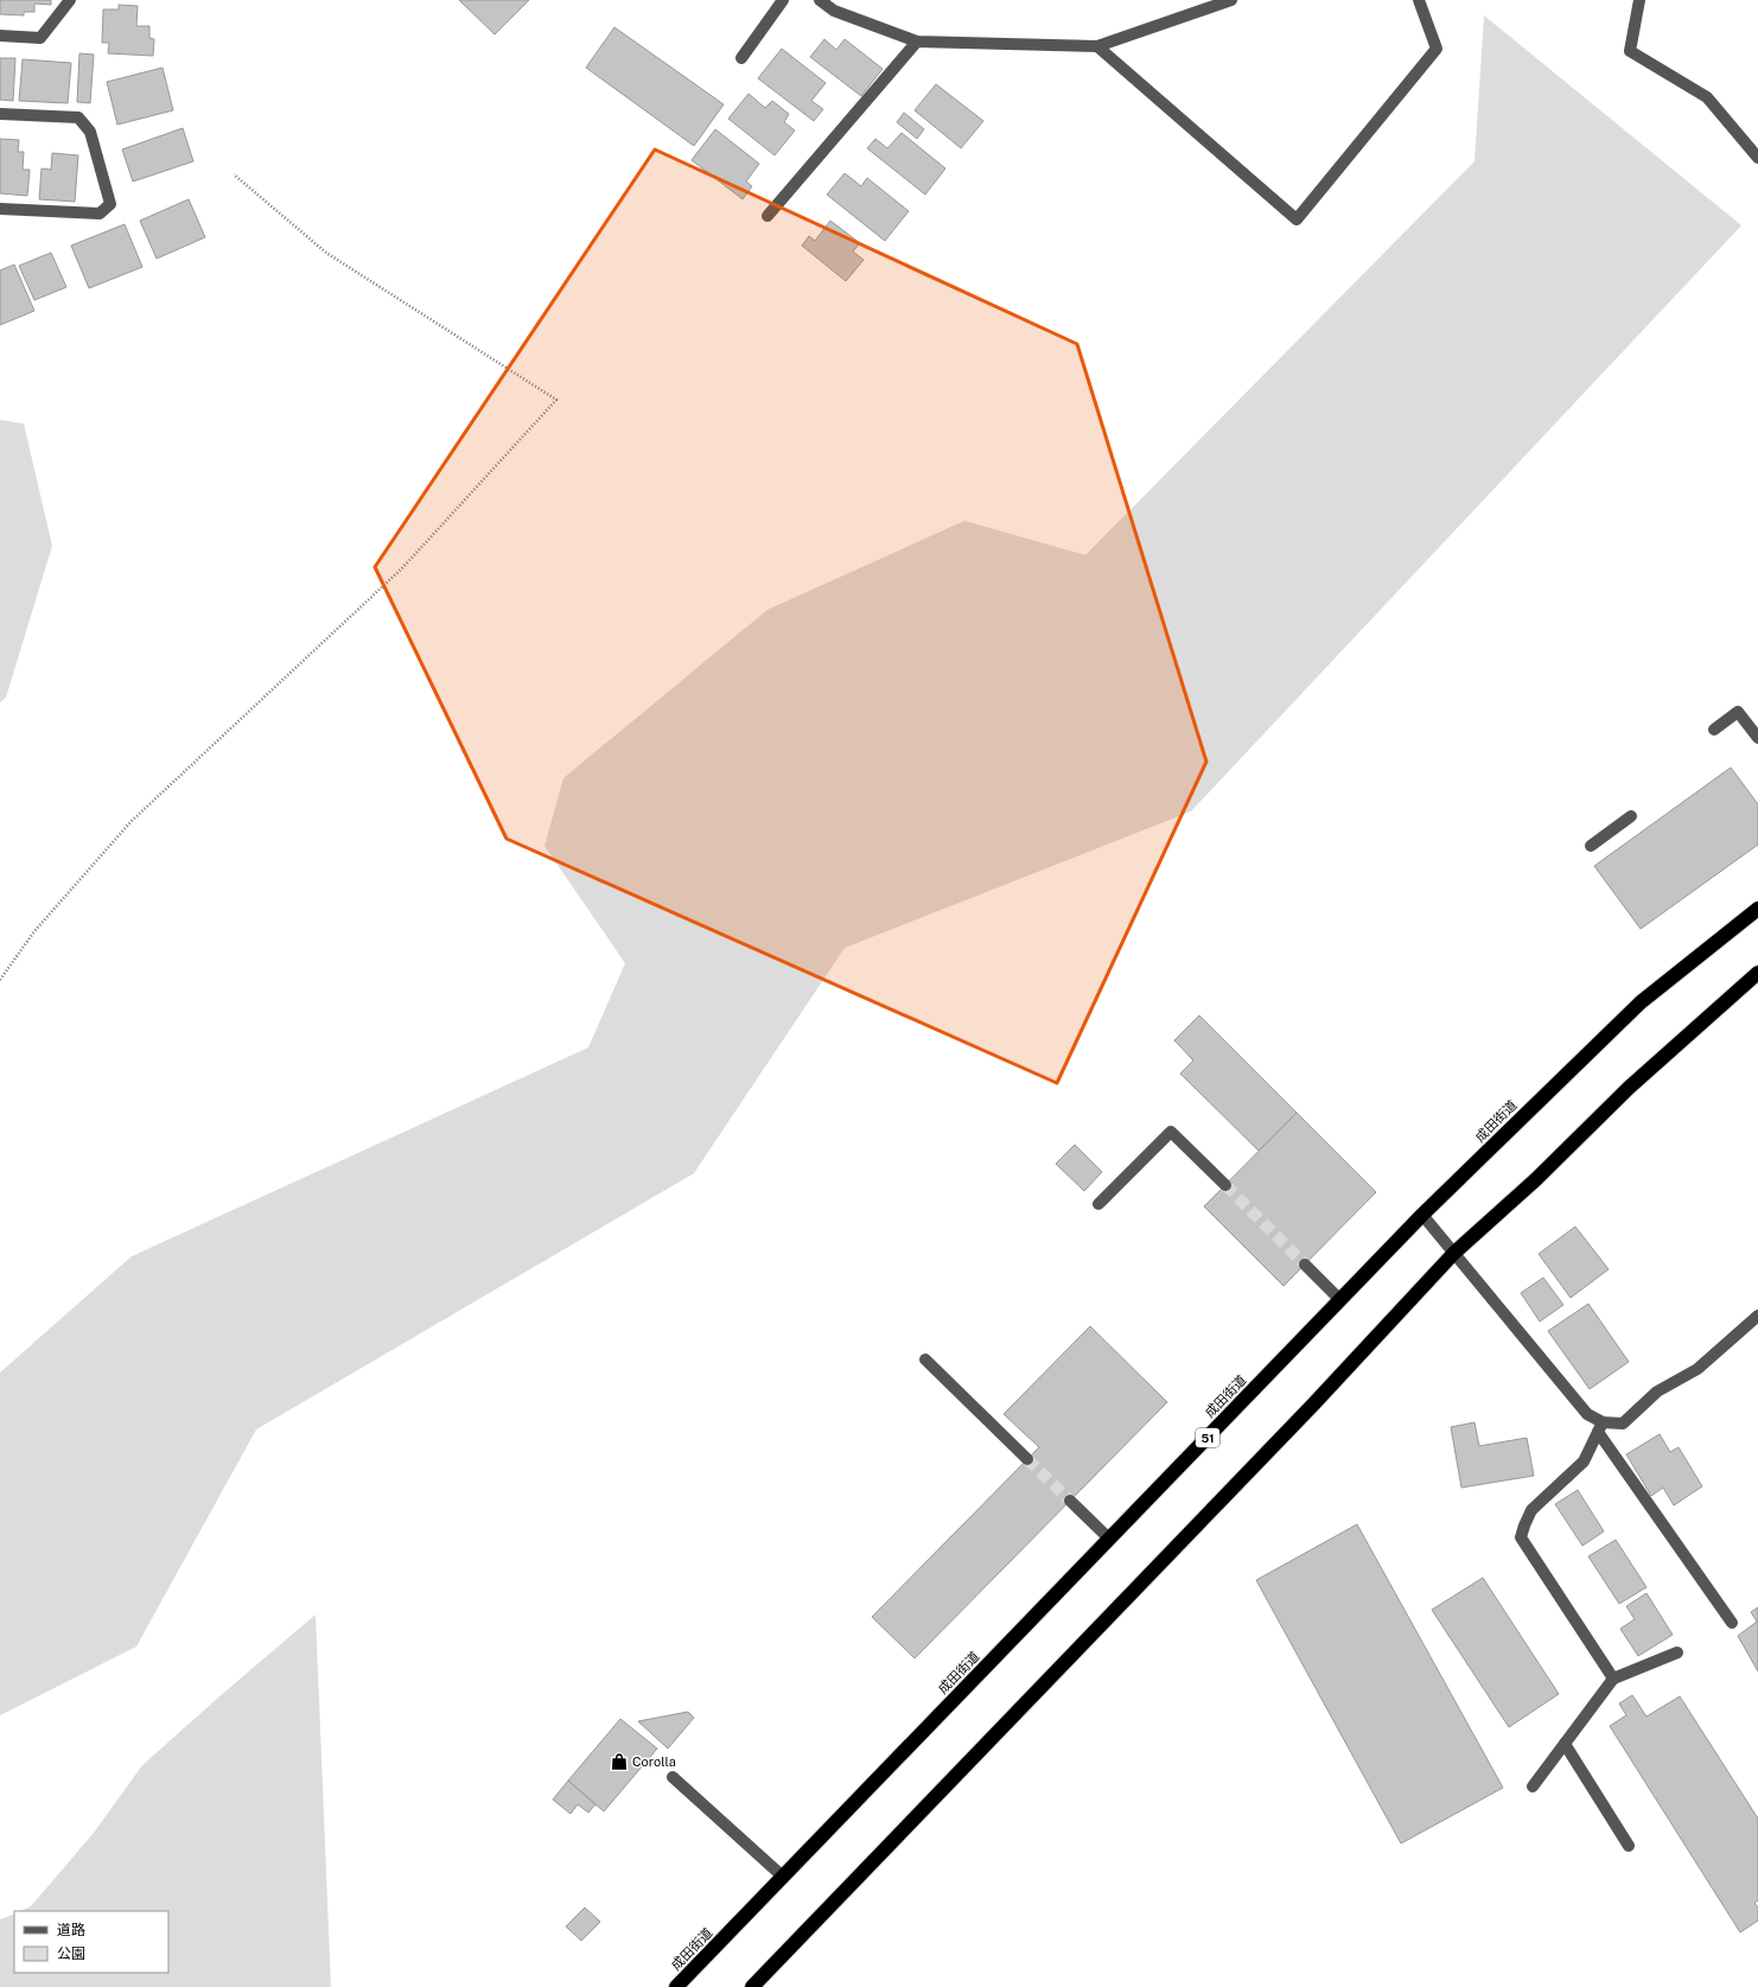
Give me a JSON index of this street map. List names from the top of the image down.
{
  "streets": {
    "highway": ["成田街道", "51"]
  },
  "places": {
    "shop": ["Corolla"]
  },
  "legend": ["道路", "公園"]
}
